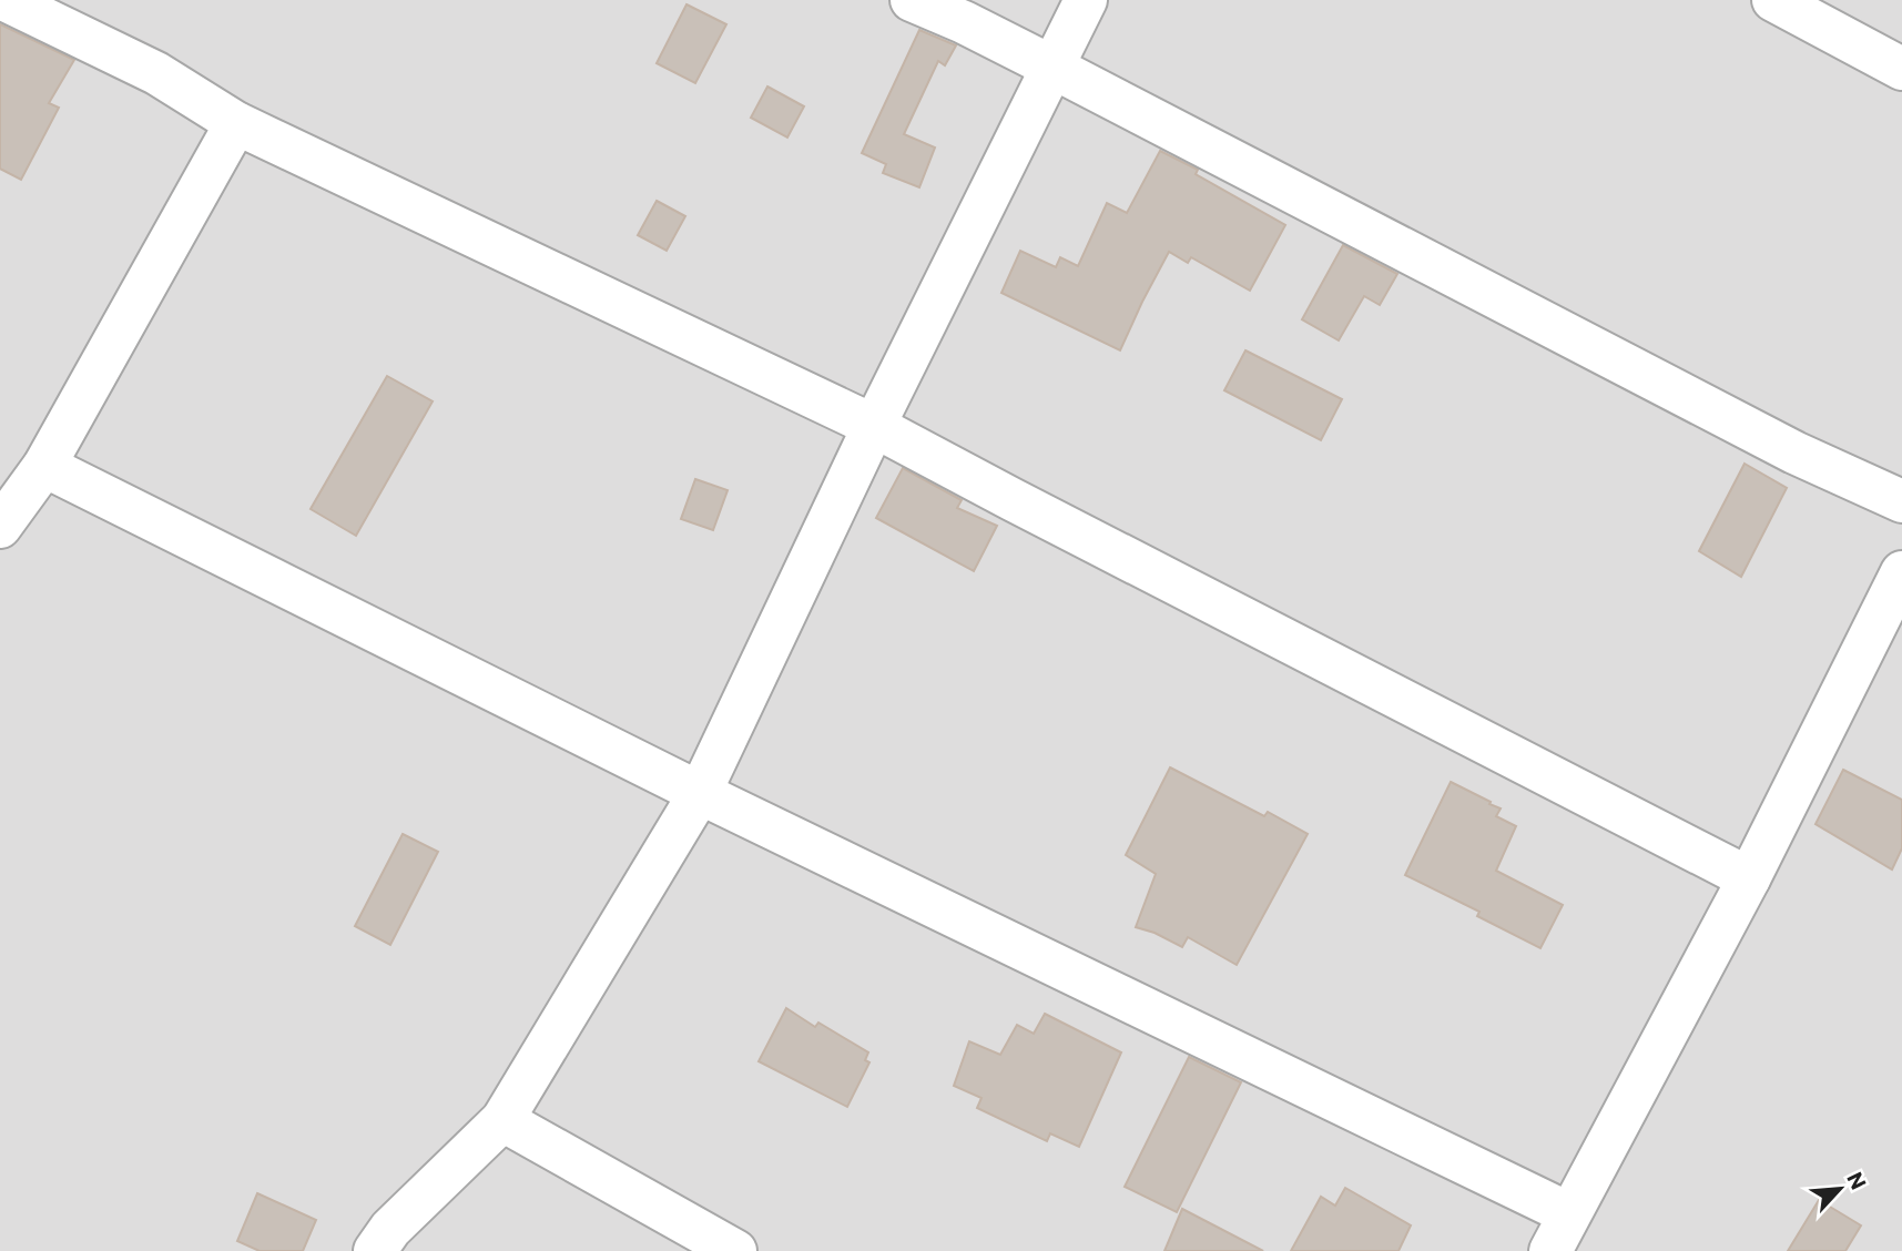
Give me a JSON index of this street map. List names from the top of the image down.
{
  "north": "top right"
}
